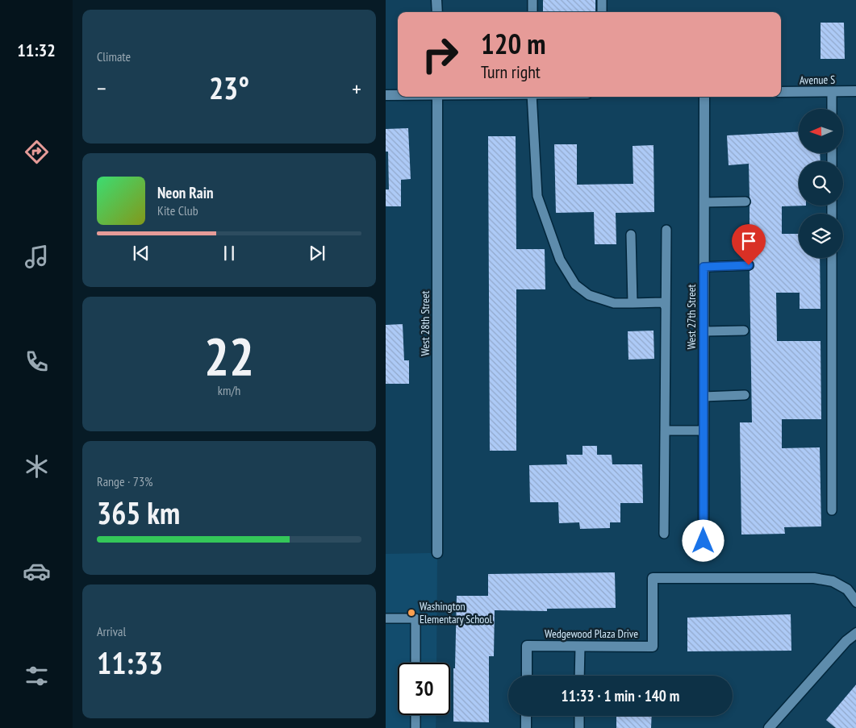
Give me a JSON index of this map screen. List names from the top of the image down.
{
  "streets": {
    "street": [
      "Avenue S",
      "West 27th Street",
      "West 28th Street",
      "Wedgewood Plaza Drive"
    ]
  },
  "places": ["Washington Elementary School"],
  "north": "left",
  "page": {
    "tabs": "11:32",
    "tile": [
      "Climate",
      ["22", "km/h"],
      ["Range · 73%", "365 km"],
      ["Arrival", "11:33"]
    ],
    "turn": ["120 m", "Turn right"],
    "heat": ["−", "23°", "+"],
    "song": ["Neon Rain", "Kite Club"],
    "limit": "30",
    "trip": "11:33 · 1 min · 140 m"
  }
}
